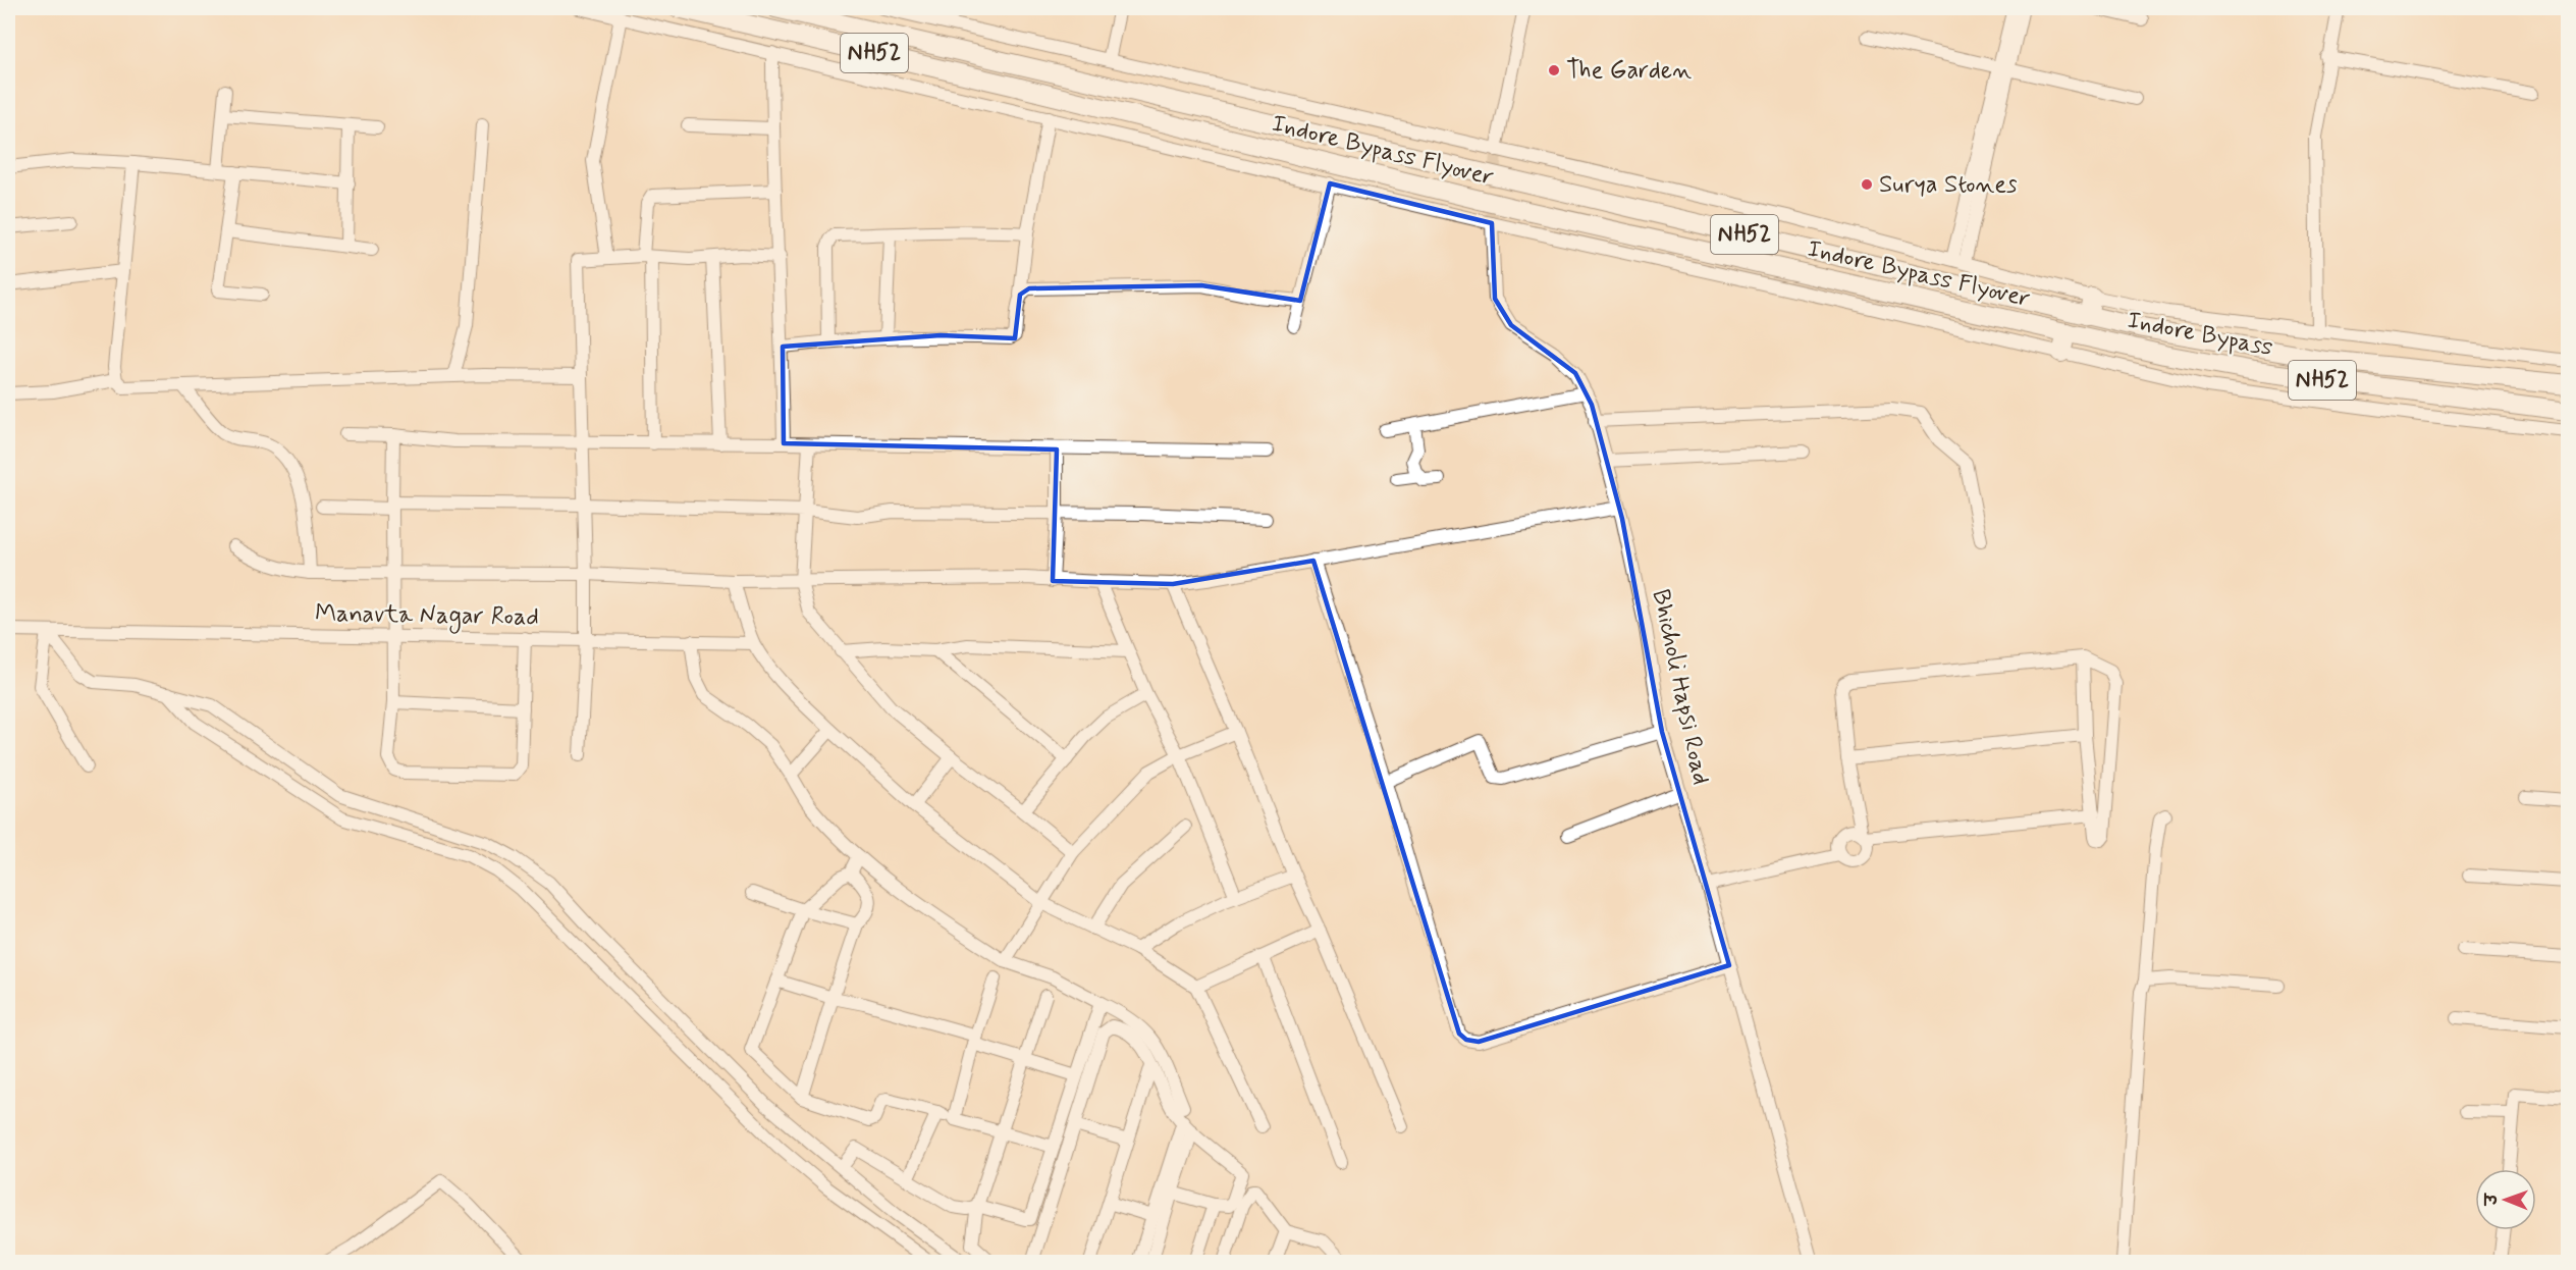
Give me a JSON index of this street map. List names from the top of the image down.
{
  "streets": {
    "highway": ["NH52", "Indore Bypass Flyover", "Indore Bypass"],
    "street": ["Manavta Nagar Road", "Bhicholi Hapsi Road"]
  },
  "crossings": [
    ["Indore Bypass Flyover", "Indore Bypass"],
    ["Manavta Nagar Road", "Bhicholi Hapsi Road"]
  ],
  "places": ["The Garden", "Surya Stones"],
  "north": "left"
}
